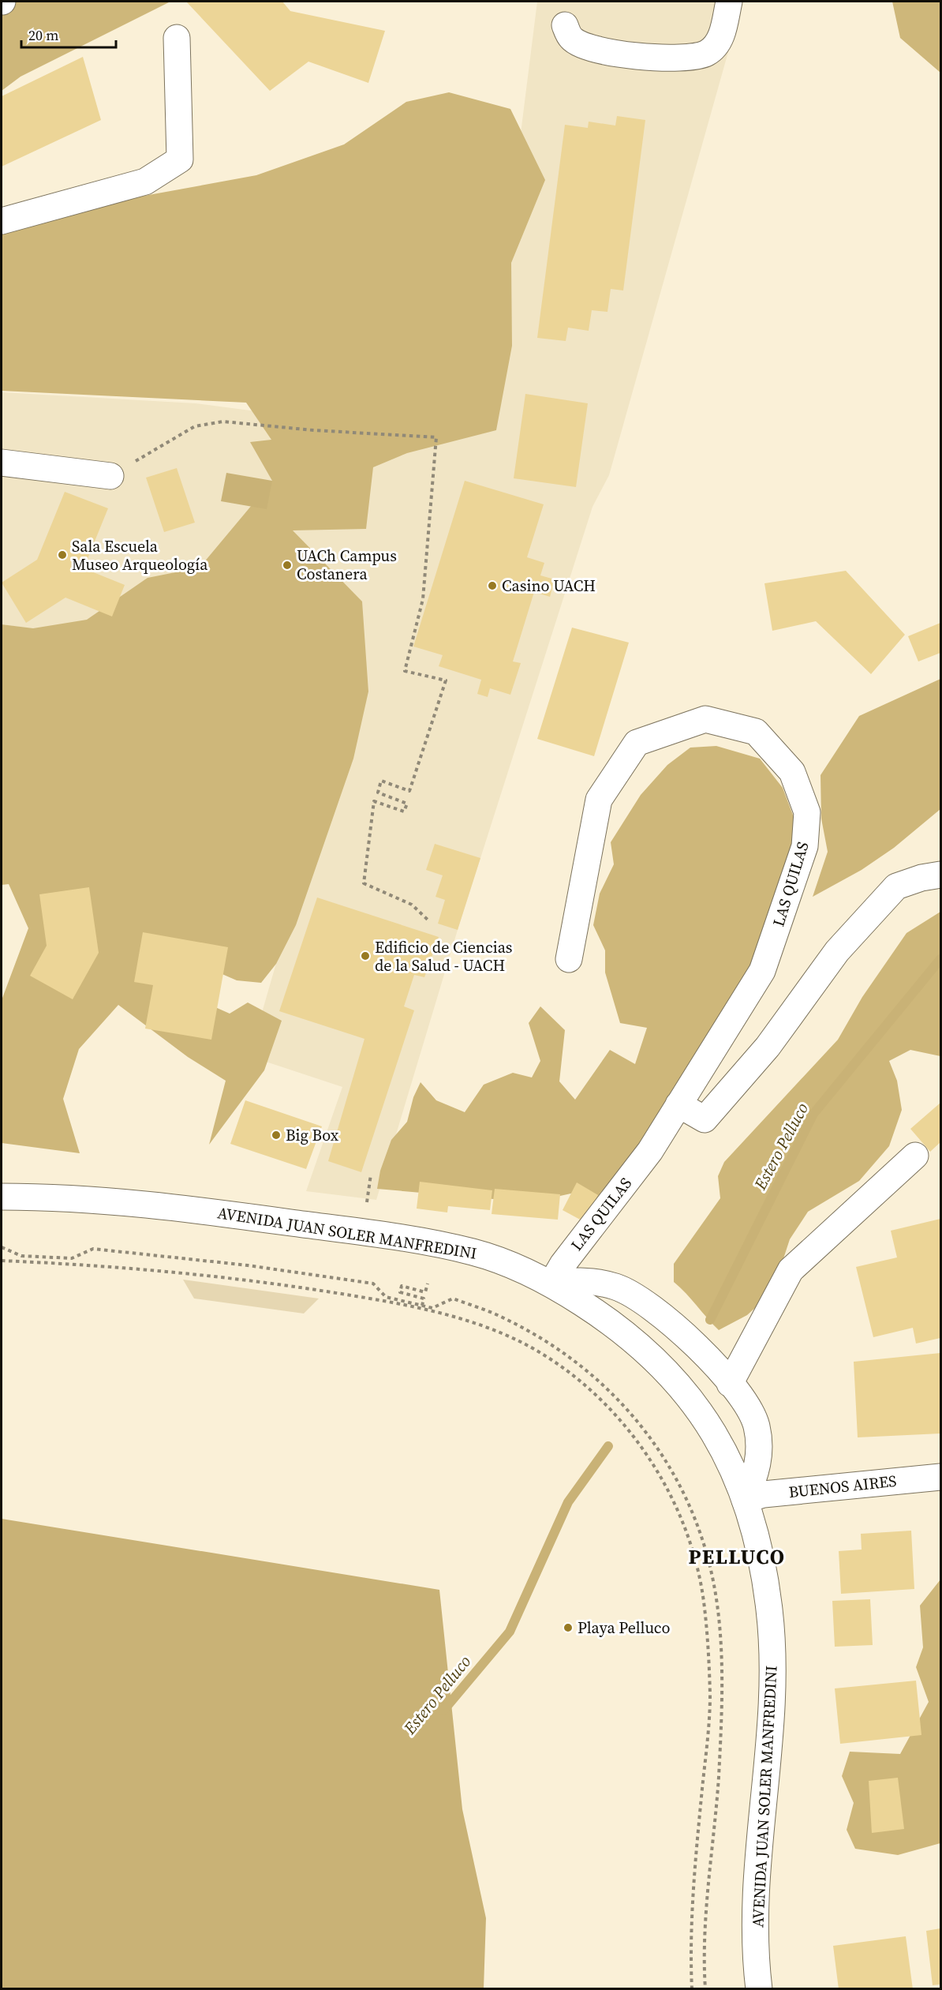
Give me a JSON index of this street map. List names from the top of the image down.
{
  "streets": {
    "main road": ["LAS QUILAS", "AVENIDA JUAN SOLER MANFREDINI", "BUENOS AIRES"]
  },
  "crossings": [
    ["LAS QUILAS", "AVENIDA JUAN SOLER MANFREDINI"],
    ["AVENIDA JUAN SOLER MANFREDINI", "BUENOS AIRES"]
  ],
  "districts": ["PELLUCO"],
  "water": ["Estero Pelluco"],
  "places": [
    "Sala Escuela Museo Arqueología",
    "UACh Campus Costanera",
    "Casino UACH",
    "Edificio de Ciencias de la Salud - UACH",
    "Big Box",
    "Playa Pelluco"
  ],
  "scale_bar": "20 m"
}
